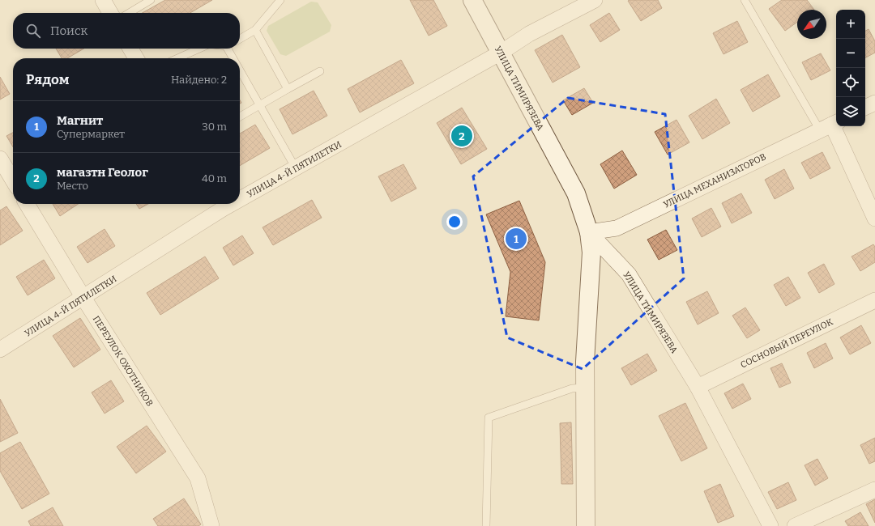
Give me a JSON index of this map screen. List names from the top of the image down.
{
  "streets": {
    "street": [
      "УЛИЦА ТИМИРЯЗЕВА",
      "УЛИЦА 4-Й ПЯТИЛЕТКИ",
      "УЛИЦА МЕХАНИЗАТОРОВ",
      "СОСНОВЫЙ ПЕРЕУЛОК",
      "ПЕРЕУЛОК ОХОТНИКОВ"
    ]
  },
  "crossings": [
    ["УЛИЦА ТИМИРЯЗЕВА", "УЛИЦА 4-Й ПЯТИЛЕТКИ"],
    ["УЛИЦА ТИМИРЯЗЕВА", "УЛИЦА МЕХАНИЗАТОРОВ"],
    ["УЛИЦА ТИМИРЯЗЕВА", "СОСНОВЫЙ ПЕРЕУЛОК"],
    ["УЛИЦА 4-Й ПЯТИЛЕТКИ", "ПЕРЕУЛОК ОХОТНИКОВ"]
  ],
  "north": "bottom left",
  "page": {
    "map_buttons": ["+", "−"],
    "search": "Поиск",
    "heading": ["Рядом", "Найдено: 2"],
    "list": [
      {
        "mark": "1",
        "name": "Магнит",
        "note": "Супермаркет",
        "value": "30 m"
      },
      {
        "mark": "2",
        "name": "магазтн Геолог",
        "note": "Место",
        "value": "40 m"
      }
    ],
    "pins": ["2", "1"]
  }
}
